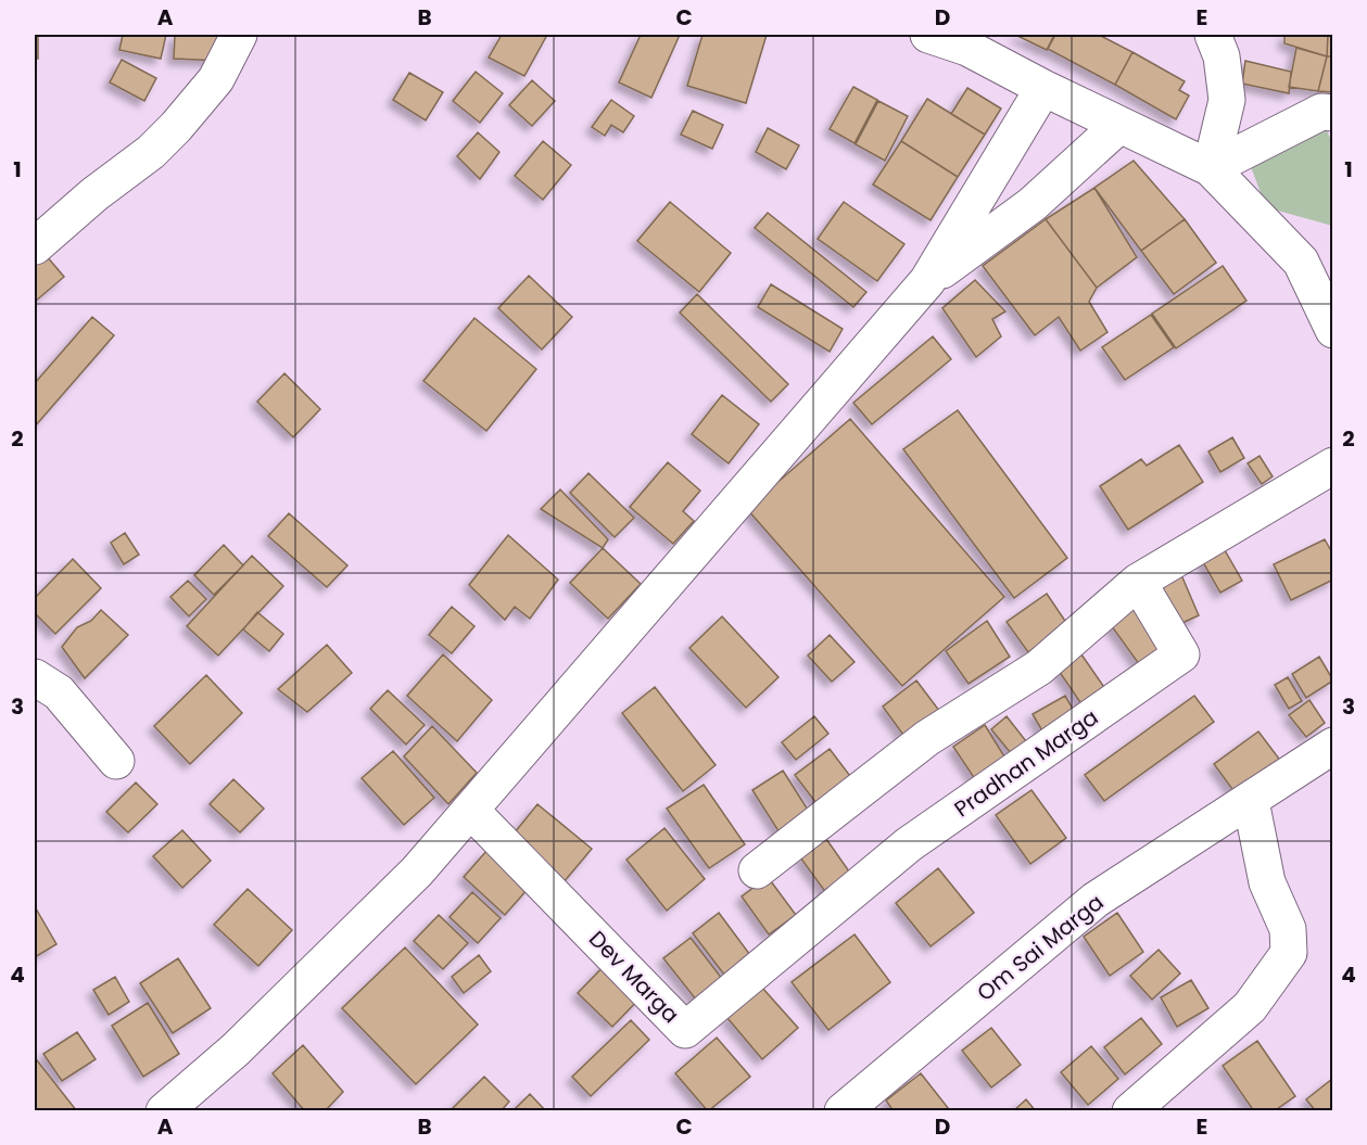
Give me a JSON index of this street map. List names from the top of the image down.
{
  "streets": {
    "street": ["Pradhan Marga", "Om Sai Marga", "Dev Marga"]
  },
  "crossings": [
    ["Pradhan Marga", "Dev Marga"]
  ],
  "grid": {
    "columns": [
      "A",
      "B",
      "C",
      "D",
      "E"
    ],
    "rows": [
      "1",
      "2",
      "3",
      "4"
    ]
  }
}
